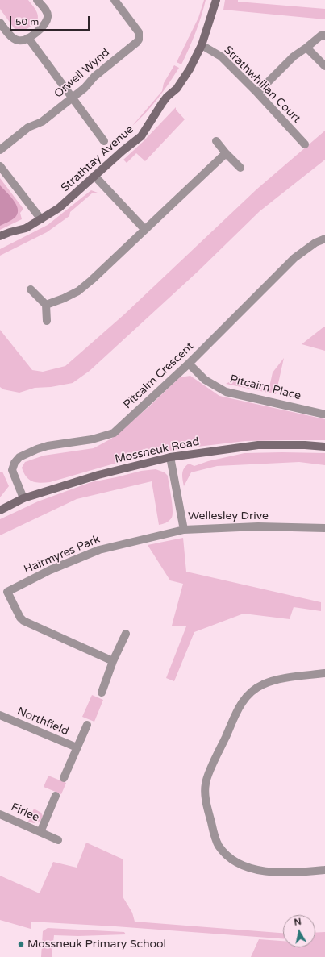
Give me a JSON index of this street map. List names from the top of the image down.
{
  "streets": {
    "street": [
      "Orwell Wynd",
      "Strathwhillan Court",
      "Strathtay Avenue",
      "Pitcairn Crescent",
      "Pitcairn Place",
      "Mossneuk Road",
      "Wellesley Drive",
      "Hairmyres Park",
      "Northfield",
      "Firlee"
    ]
  },
  "crossings": [
    ["Strathwhillan Court", "Strathtay Avenue"],
    ["Pitcairn Crescent", "Pitcairn Place"],
    ["Pitcairn Crescent", "Mossneuk Road"],
    ["Mossneuk Road", "Wellesley Drive"],
    ["Wellesley Drive", "Hairmyres Park"]
  ],
  "places": ["Mossneuk Primary School"],
  "scale_bar": "50 m",
  "north": "top"
}
